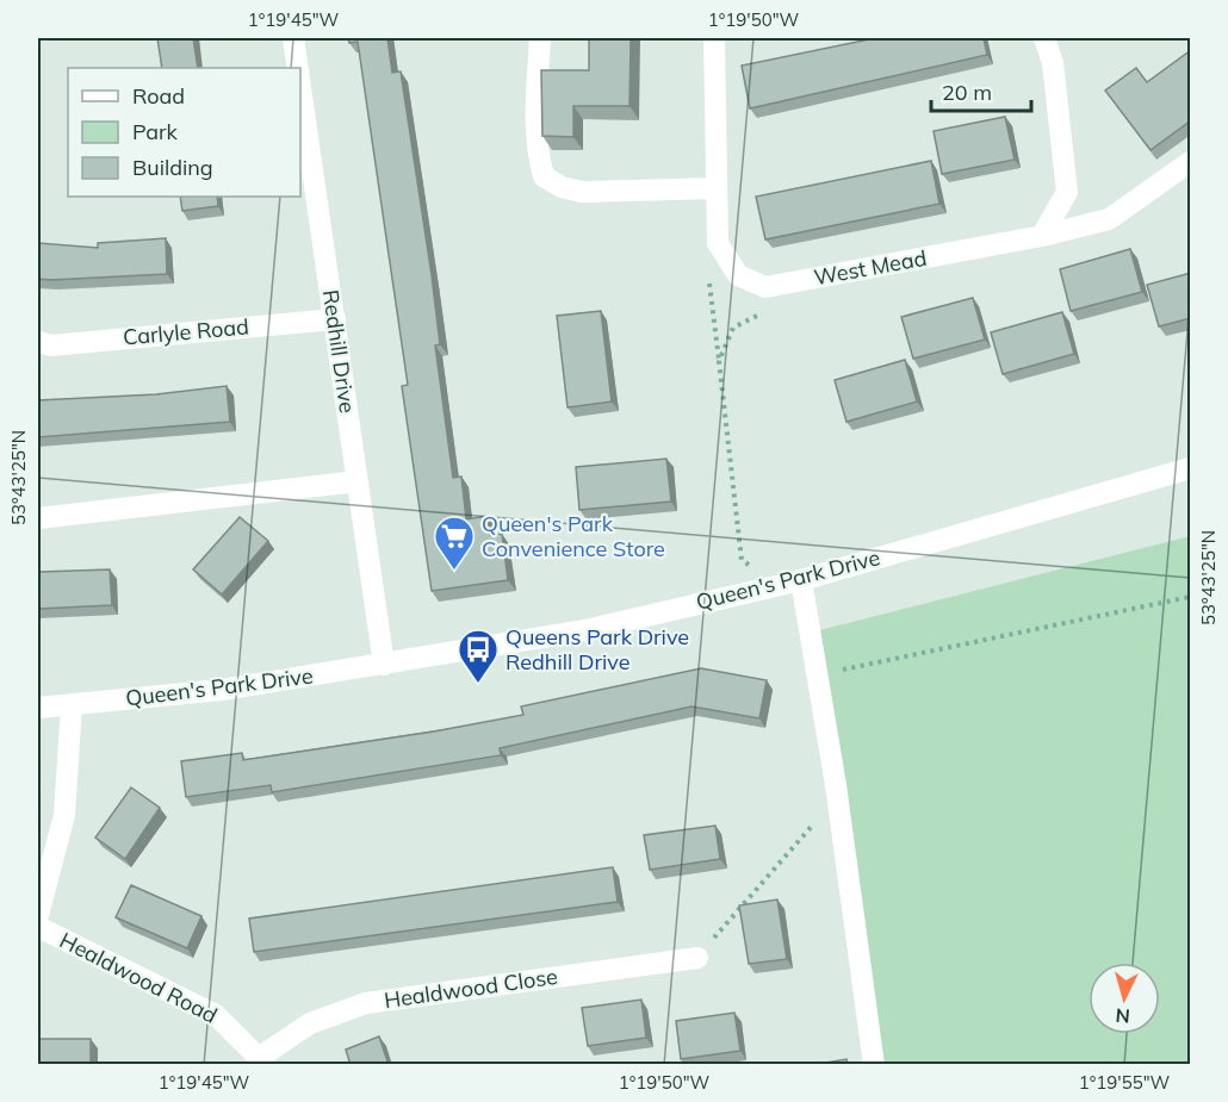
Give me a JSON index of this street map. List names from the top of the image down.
{
  "streets": {
    "street": [
      "West Mead",
      "Carlyle Road",
      "Redhill Drive",
      "Queen's Park Drive",
      "Healdwood Road",
      "Healdwood Close"
    ]
  },
  "crossings": [
    ["Carlyle Road", "Redhill Drive"],
    ["Redhill Drive", "Queen's Park Drive"],
    ["Healdwood Road", "Healdwood Close"]
  ],
  "places": {
    "supermarket": ["Queen's Park Convenience Store"],
    "bus stop": ["Queens Park Drive Redhill Drive"]
  },
  "legend": ["Road", "Park", "Building"],
  "scale_bar": "20 m",
  "north": "bottom",
  "coordinates": [
    "1°19'45\"W",
    "1°19'50\"W",
    "53°43'25\"N",
    "1°19'55\"W"
  ]
}
